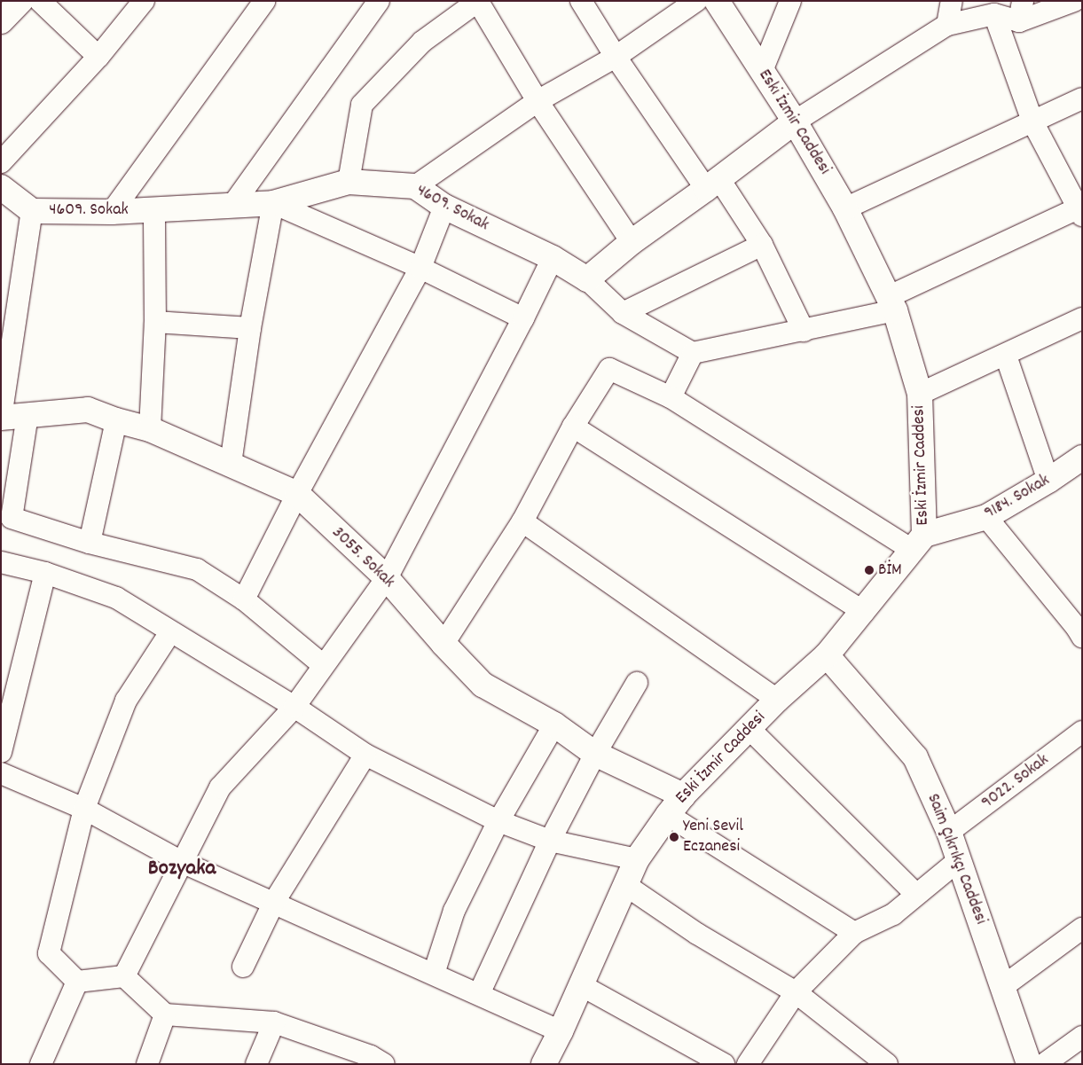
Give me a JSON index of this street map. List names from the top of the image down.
{
  "streets": {
    "main road": [
      "Eski İzmir Caddesi",
      "4609. Sokak",
      "9184. Sokak",
      "3055. Sokak",
      "Saim Çıkrıkçı Caddesi"
    ],
    "street": ["9022. Sokak"]
  },
  "crossings": [
    ["Eski İzmir Caddesi", "9184. Sokak"],
    ["Eski İzmir Caddesi", "3055. Sokak"],
    ["Eski İzmir Caddesi", "Saim Çıkrıkçı Caddesi"],
    ["9022. Sokak", "Saim Çıkrıkçı Caddesi"]
  ],
  "districts": ["Bozyaka"],
  "places": ["BİM", "Yeni Sevil Eczanesi"]
}
